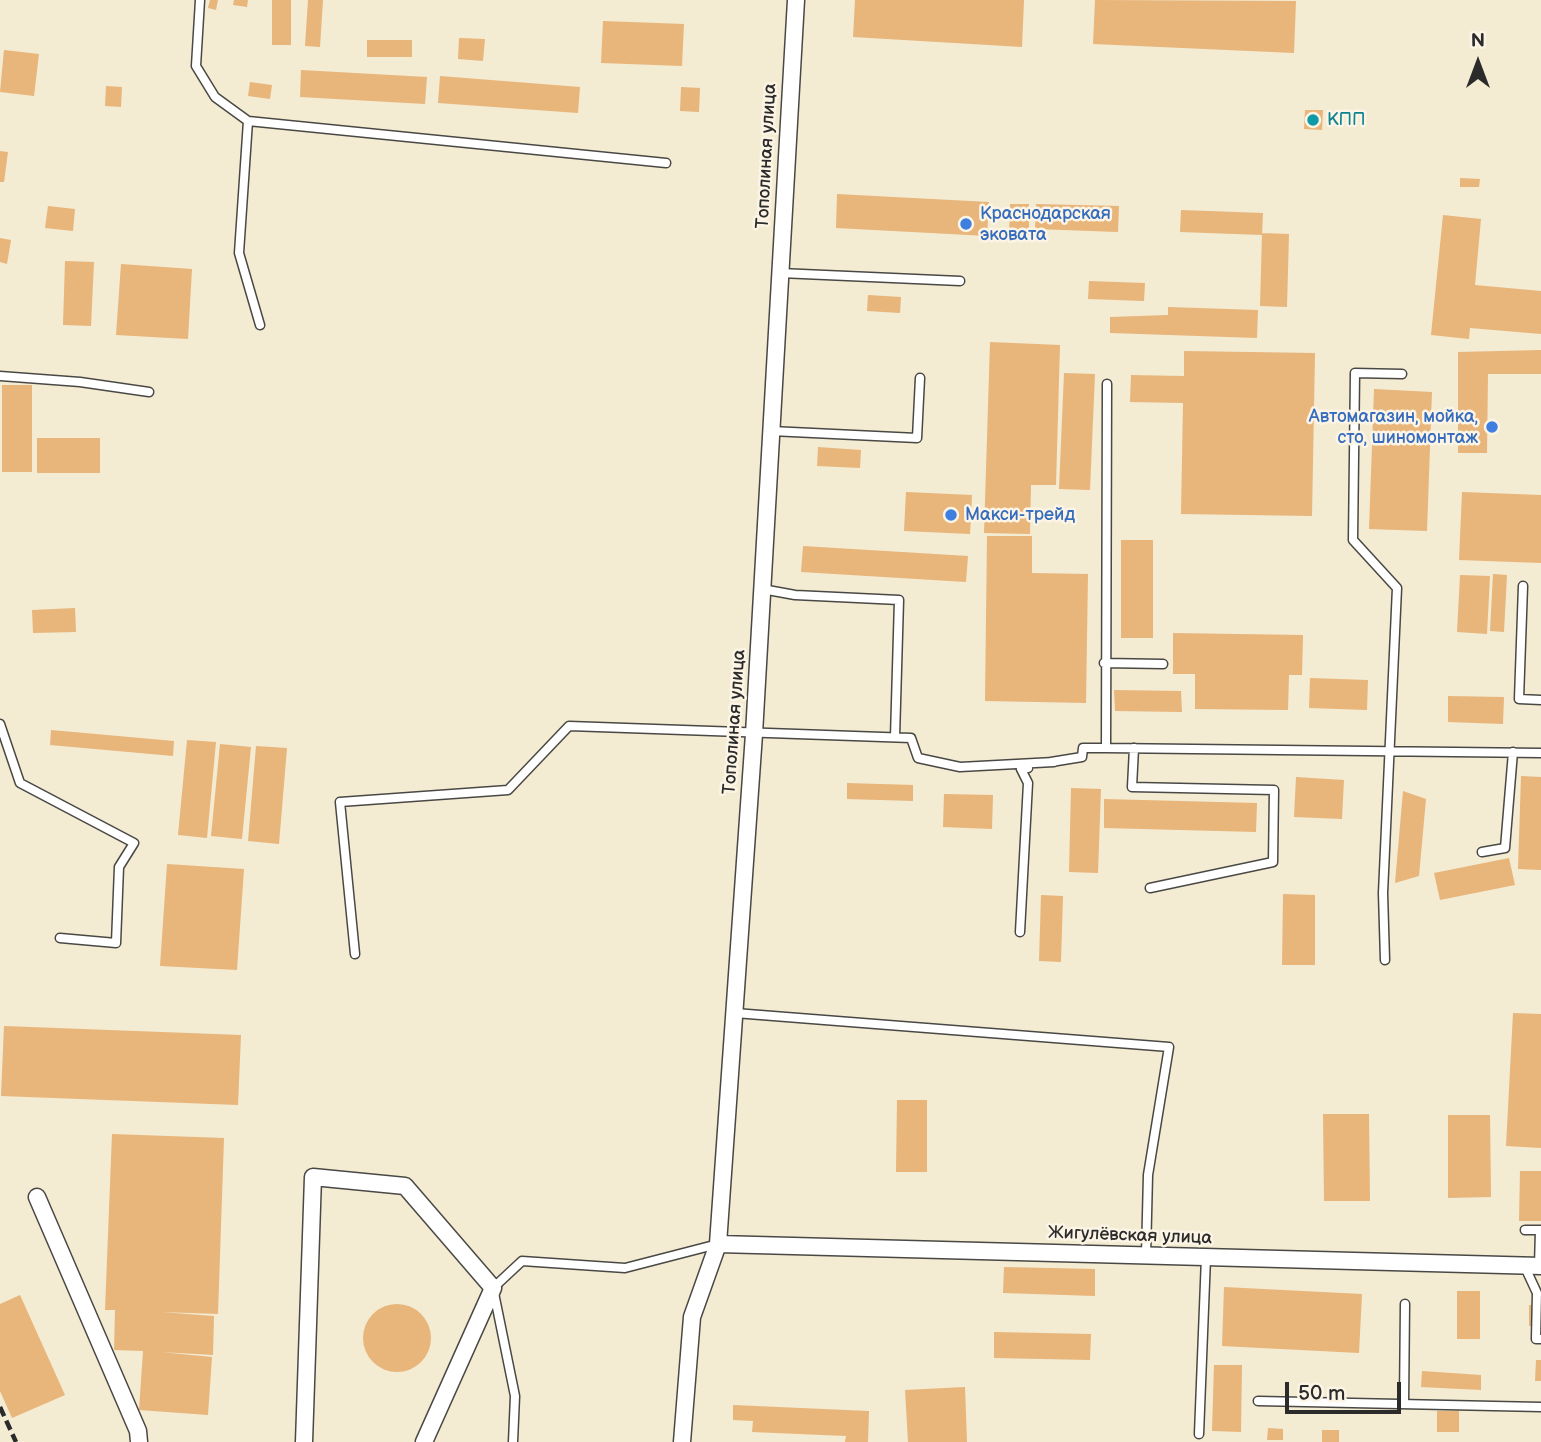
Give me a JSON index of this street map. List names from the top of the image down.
{
  "streets": {
    "street": ["Тополиная улица", "Жигулёвская улица"]
  },
  "crossings": [
    ["Тополиная улица", "Жигулёвская улица"]
  ],
  "places": [
    "КПП",
    "Краснодарская эковата",
    "Автомагазин, мойка, сто, шиномонтаж",
    "Макси-трейд"
  ],
  "scale_bar": "50 m",
  "north": "top"
}
